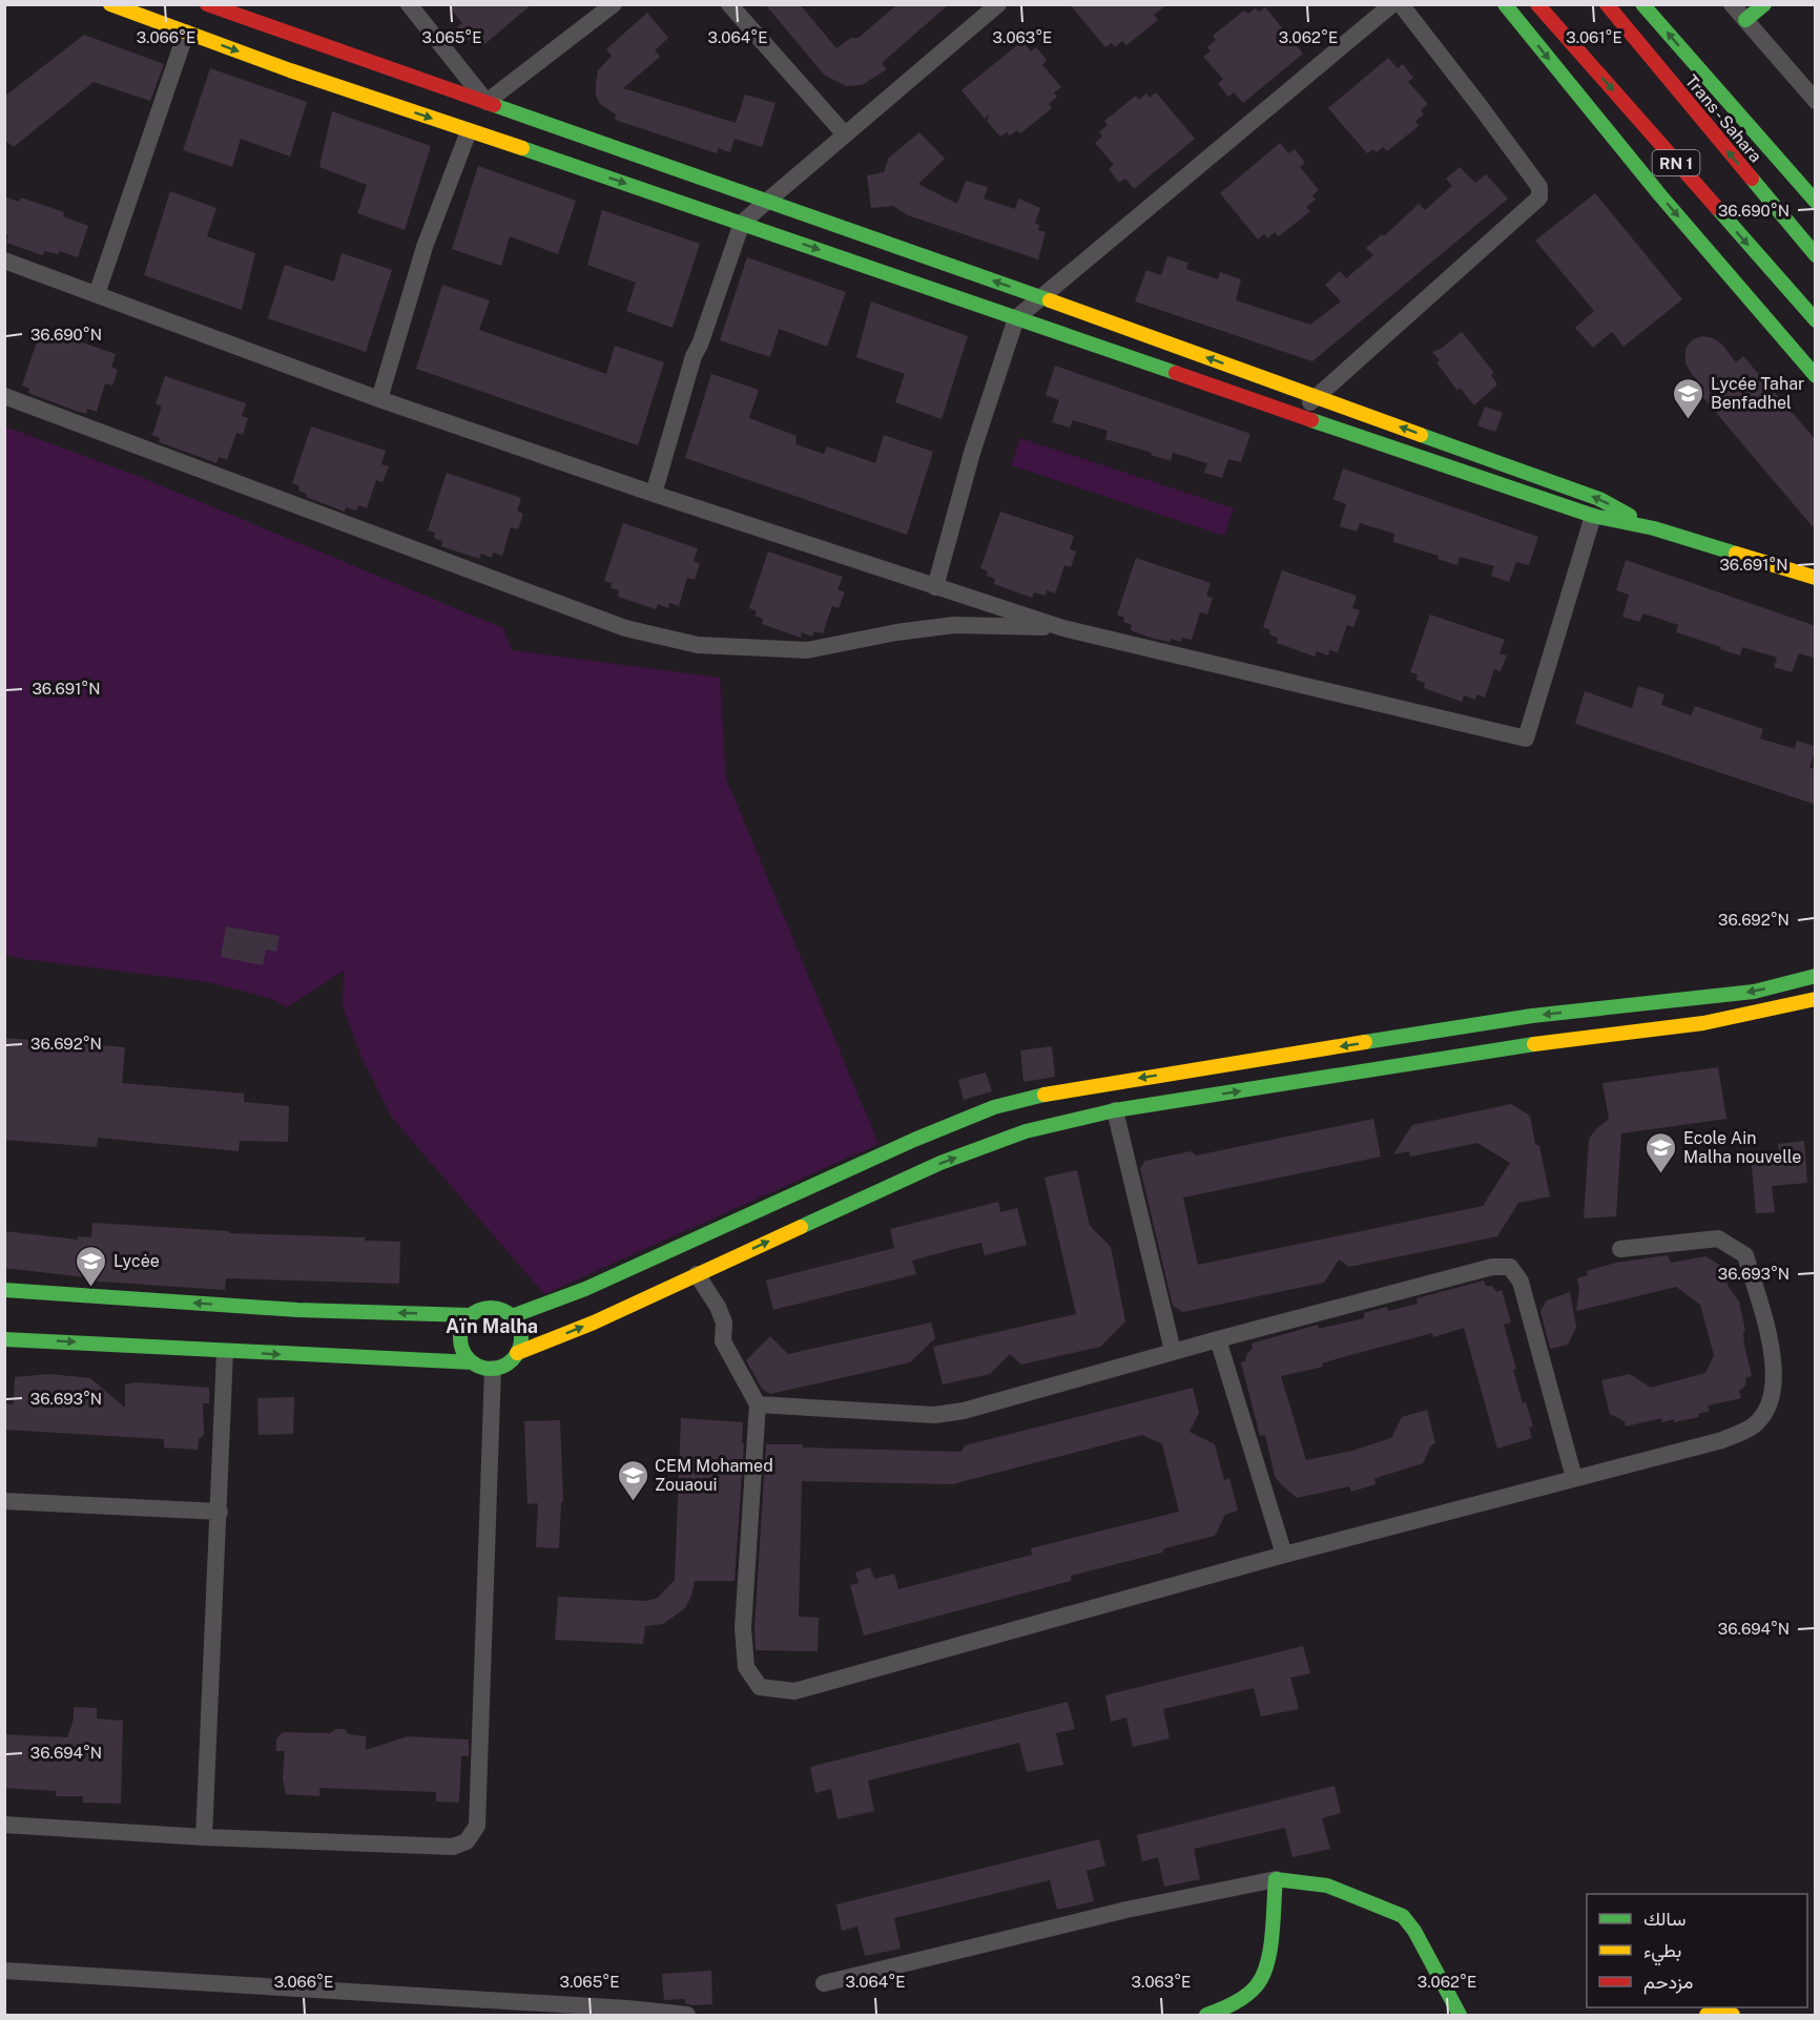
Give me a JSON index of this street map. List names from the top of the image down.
{
  "streets": {
    "main road": ["Trans - Sahara", "RN 1"]
  },
  "districts": ["Aïn Malha"],
  "places": {
    "school or university": [
      "Lycée Tahar Benfadhel",
      "Ecole Ain Malha nouvelle",
      "Lycėe",
      "CEM Mohamed Zouaoui"
    ]
  },
  "legend": ["سالك", "بطيء", "مزدحم"],
  "coordinates": [
    "3.066°E",
    "3.065°E",
    "3.064°E",
    "3.063°E",
    "3.062°E",
    "3.061°E",
    "36.690°N",
    "36.691°N",
    "36.692°N",
    "36.693°N",
    "36.694°N"
  ]
}
